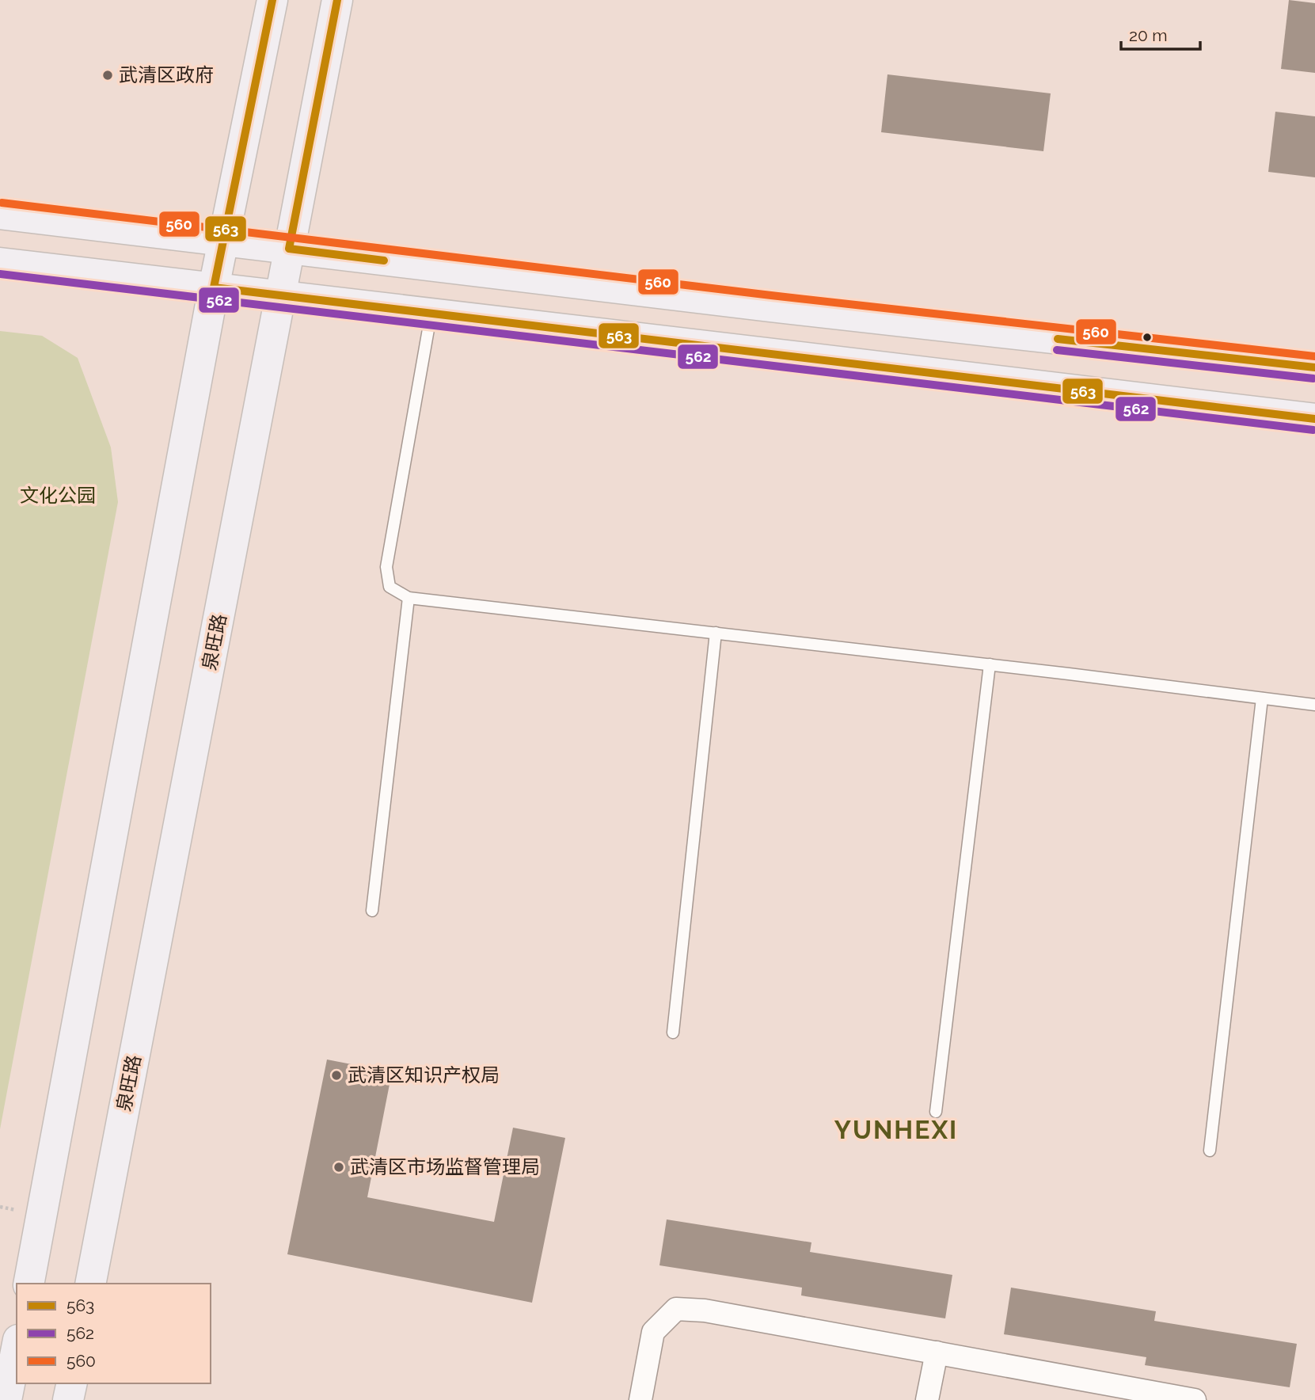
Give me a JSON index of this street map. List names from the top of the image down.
{
  "streets": {
    "main road": ["泉旺路"]
  },
  "districts": ["YUNHEXI"],
  "parks": ["文化公园"],
  "places": ["武清区政府", "武清区知识产权局", "武清区市场监督管理局"],
  "lines": ["transit line 563", "transit line 560", "transit line 562"],
  "legend": ["563", "562", "560"],
  "scale_bar": "20 m"
}
